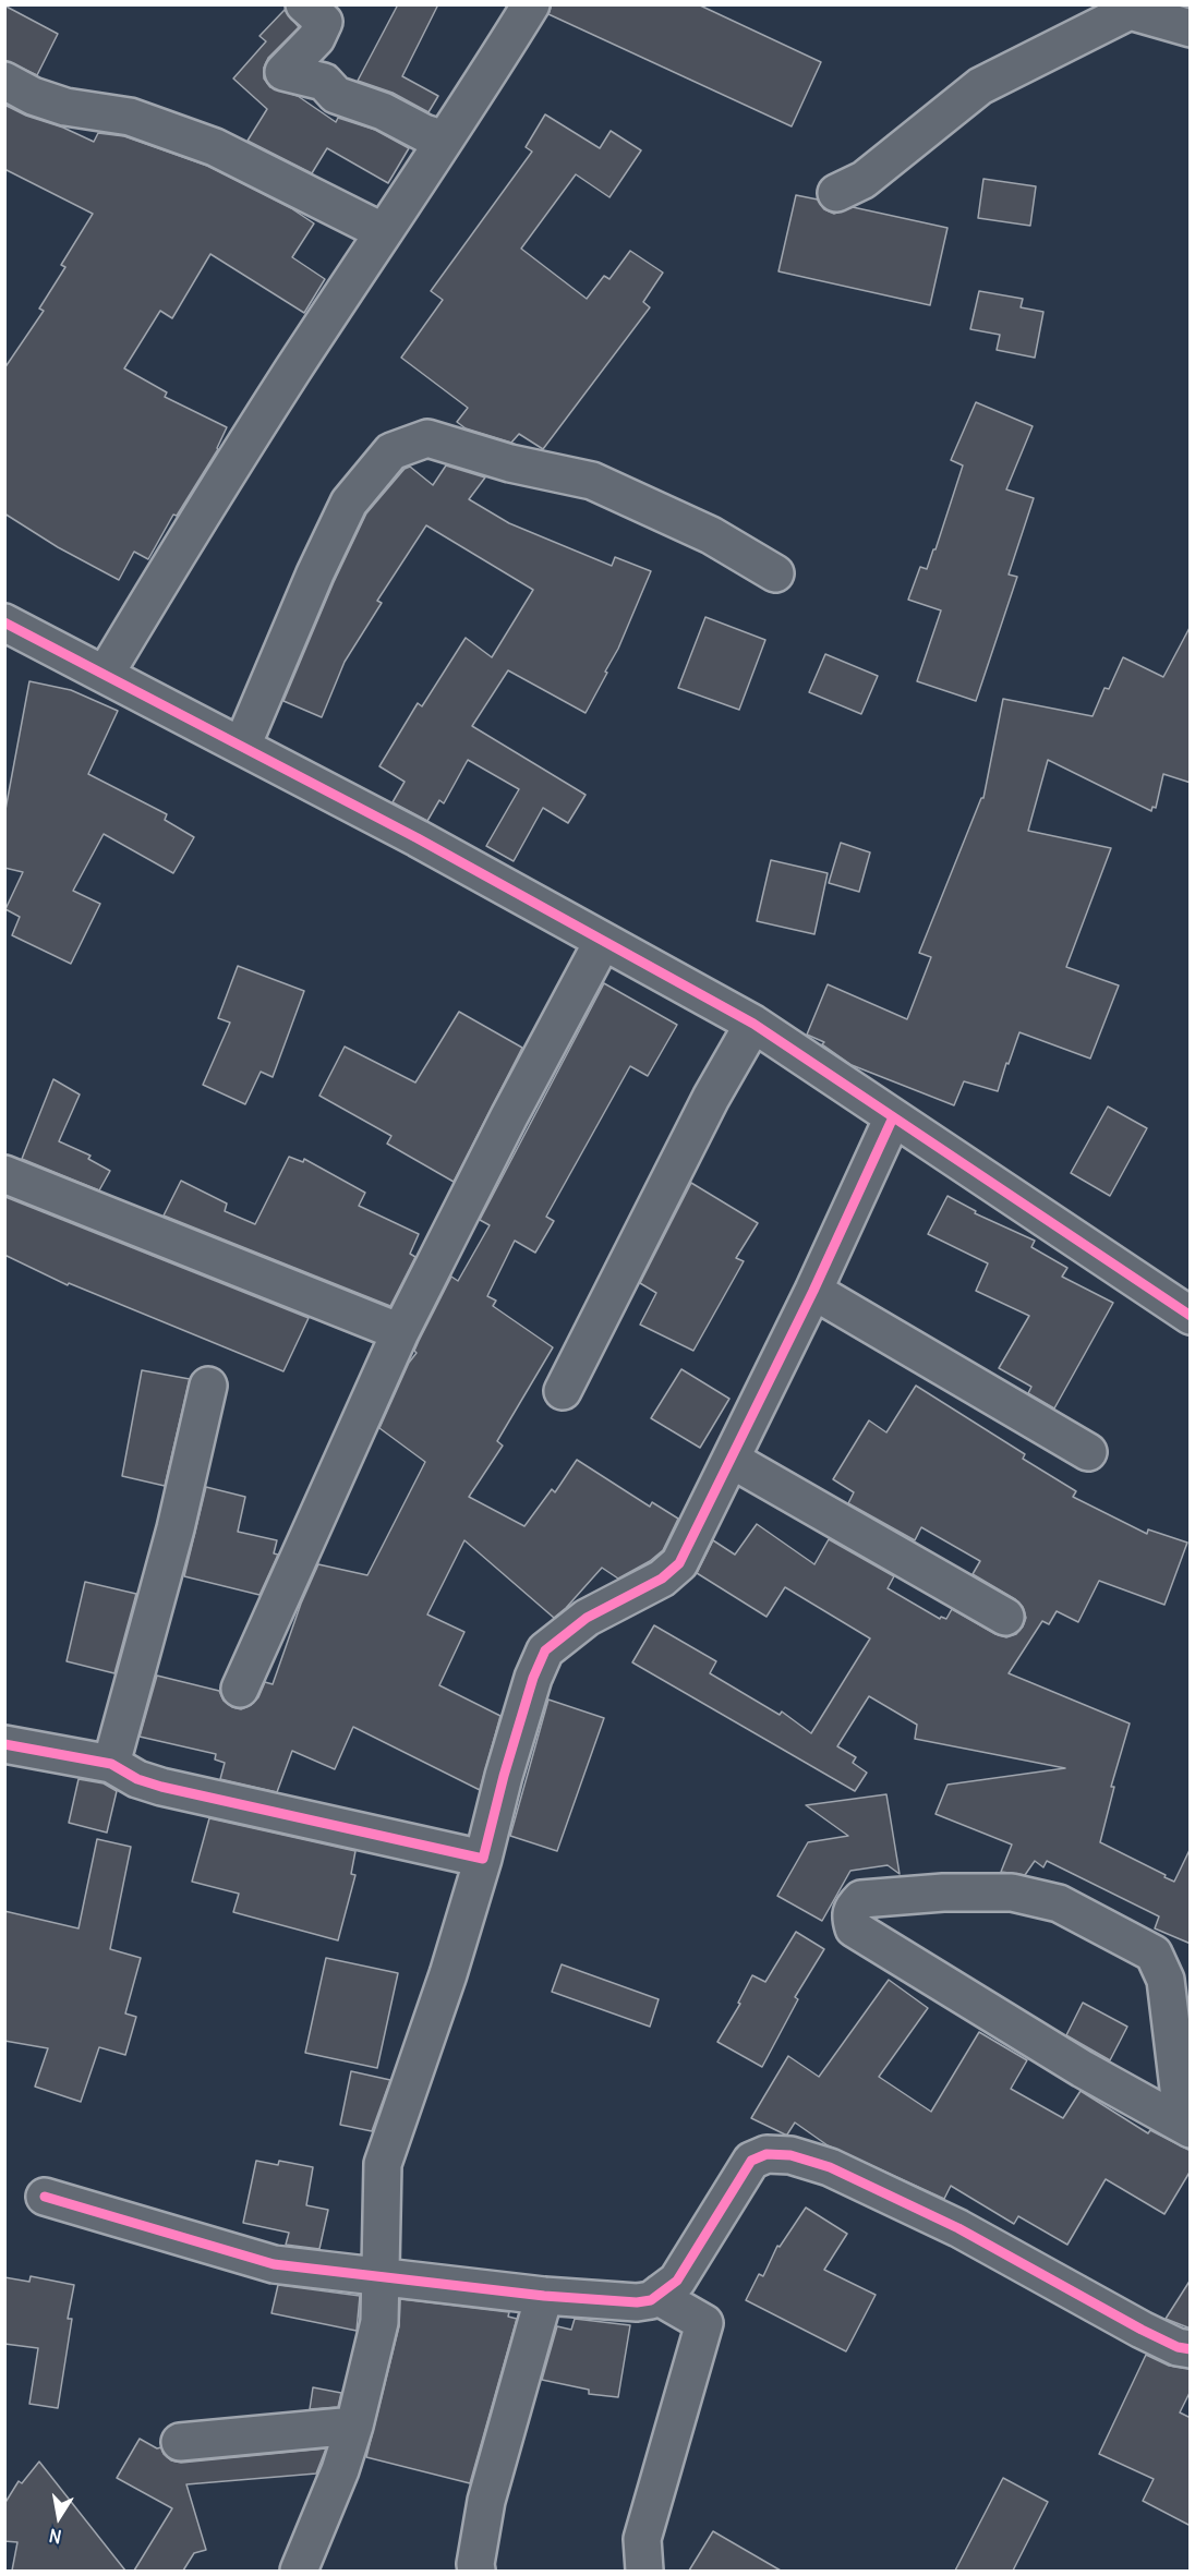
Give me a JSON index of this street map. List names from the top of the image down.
{
  "north": "bottom"
}
